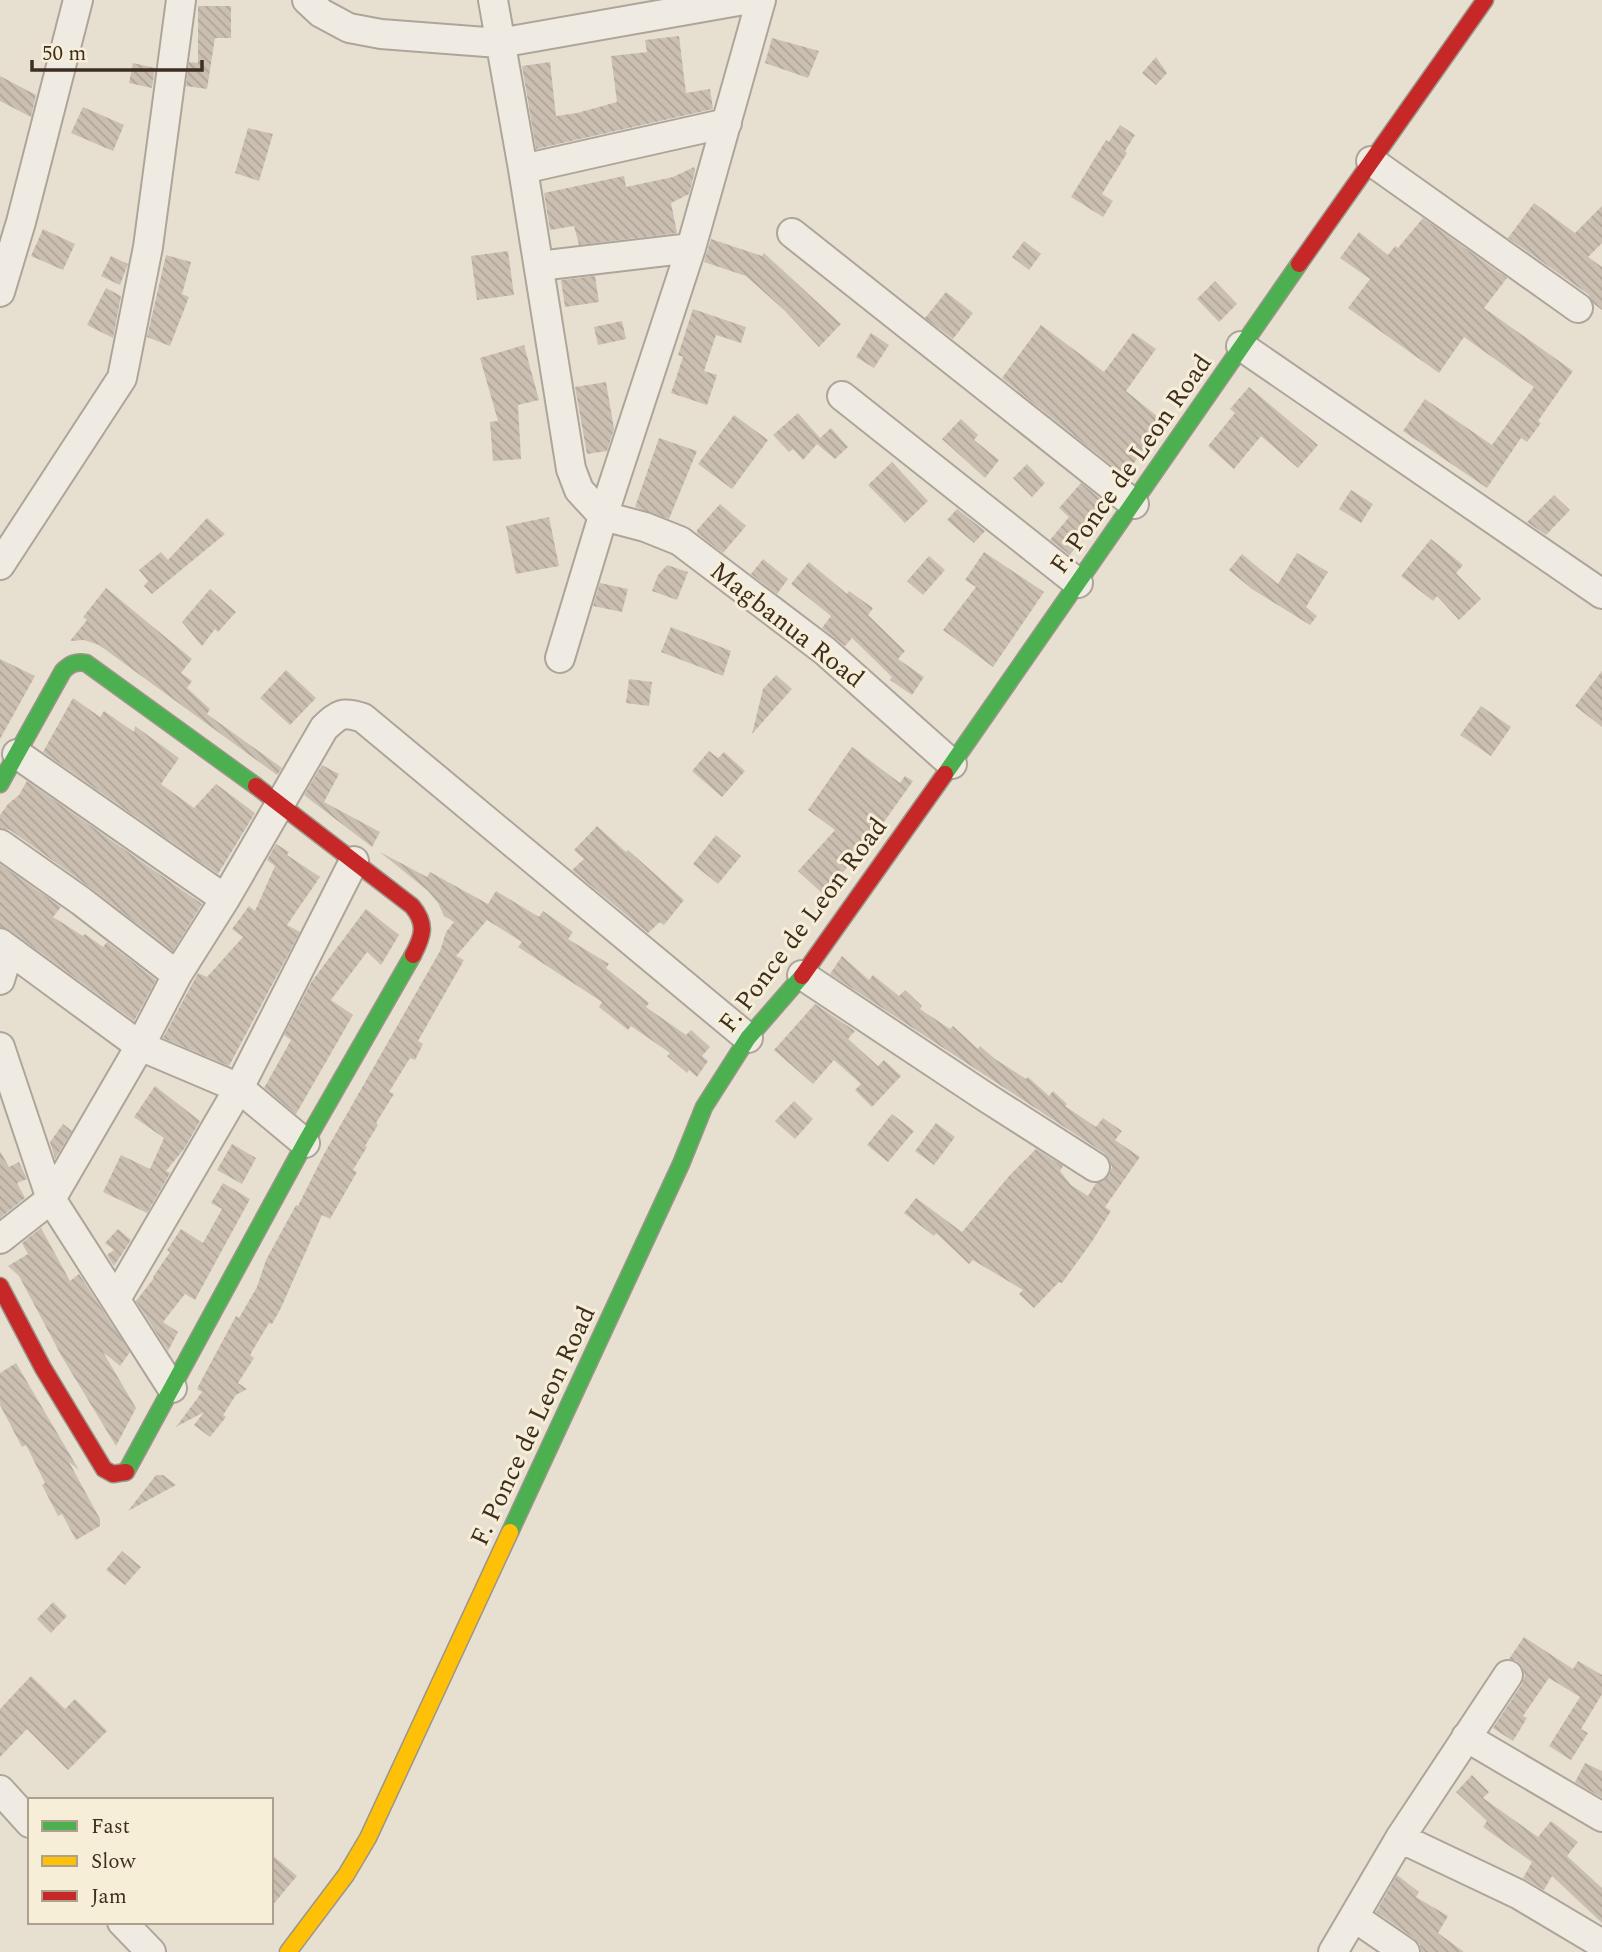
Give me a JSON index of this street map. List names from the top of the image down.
{
  "streets": {
    "street": ["F. Ponce de Leon Road", "Magbanua Road"]
  },
  "crossings": [
    ["F. Ponce de Leon Road", "Magbanua Road"]
  ],
  "legend": ["Fast", "Slow", "Jam"],
  "scale_bar": "50 m"
}
